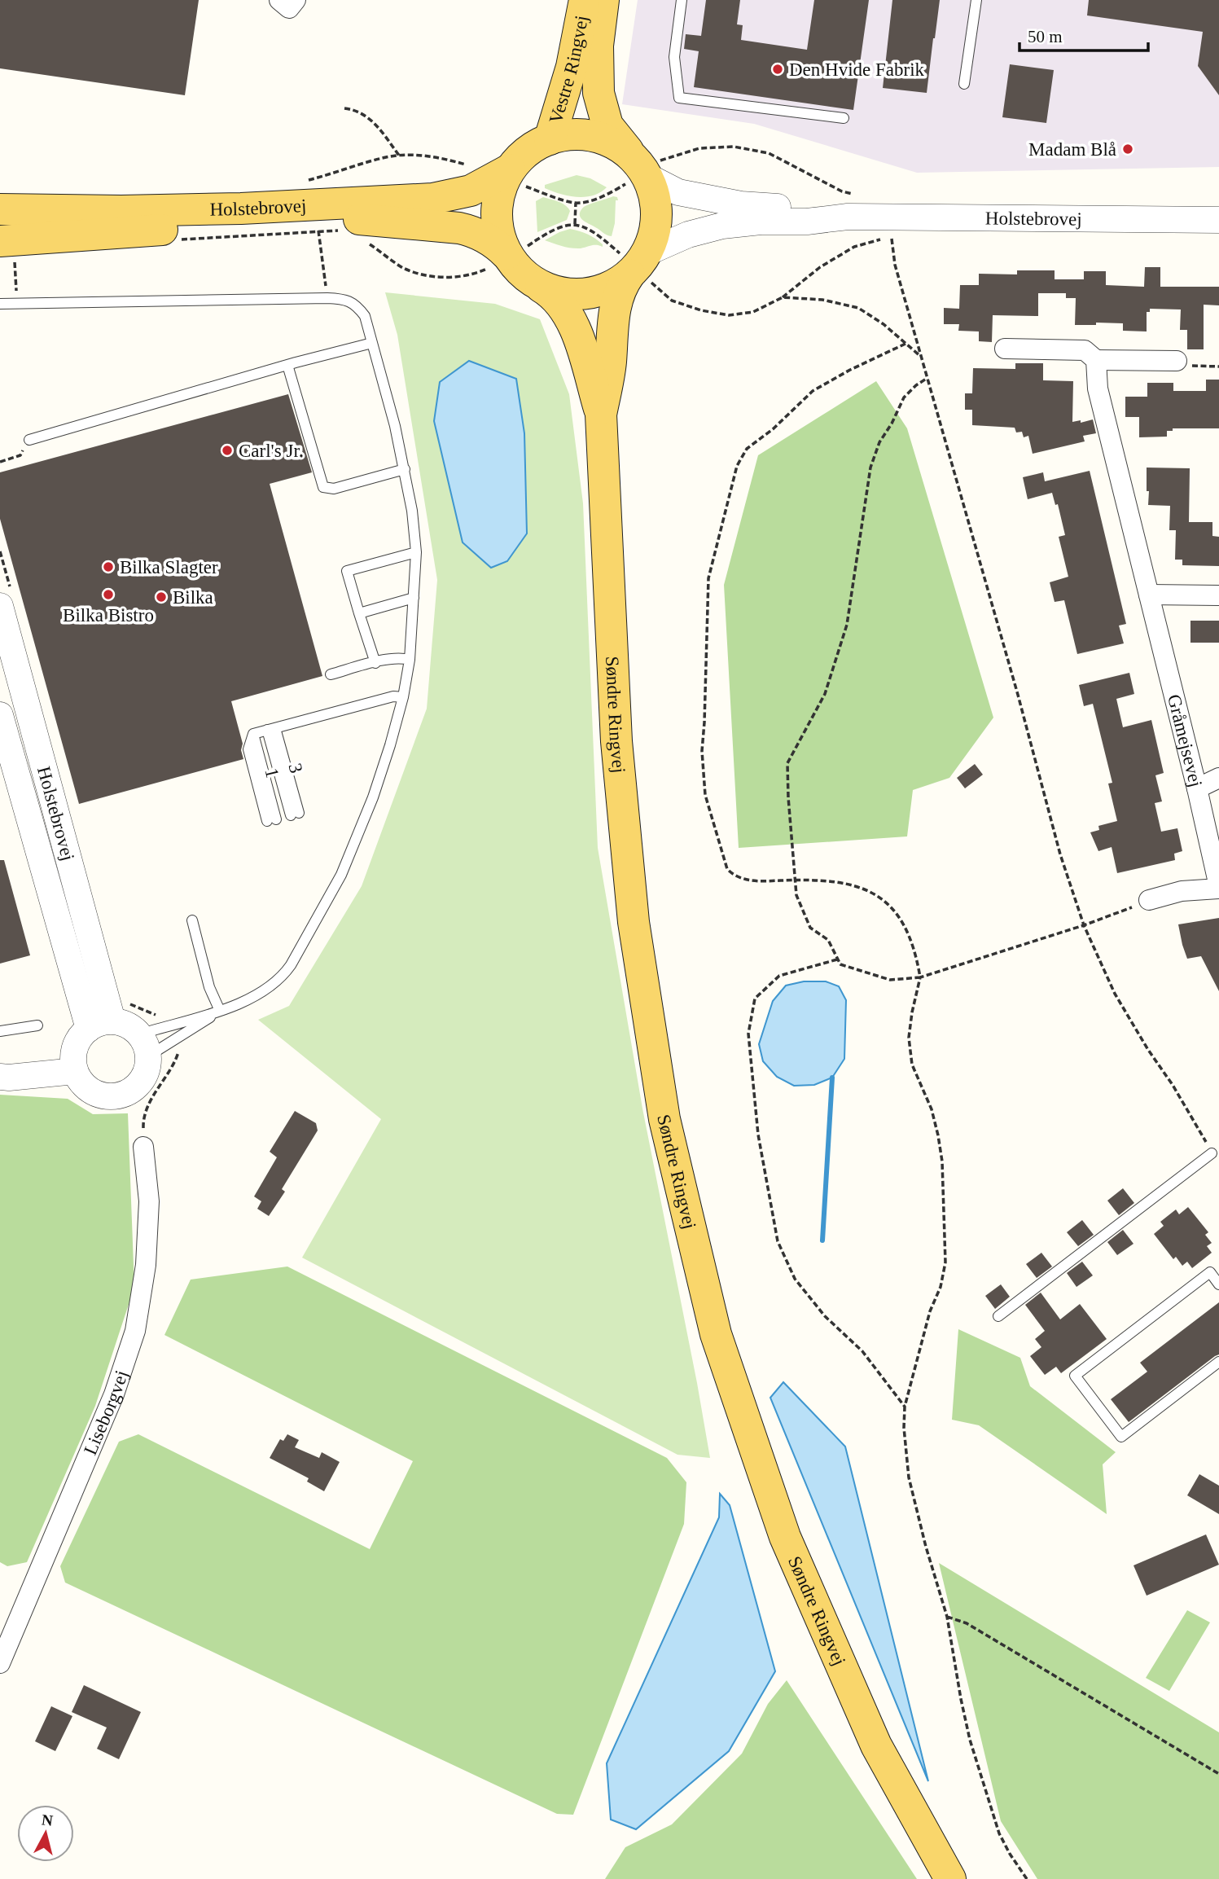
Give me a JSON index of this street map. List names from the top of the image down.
{
  "streets": {
    "main road": ["Vestre Ringvej", "Holstebrovej", "Søndre Ringvej"],
    "street": ["Gråmejsevej", "Liseborgvej"]
  },
  "crossings": [
    ["Vestre Ringvej", "Holstebrovej"],
    ["Vestre Ringvej", "Søndre Ringvej"],
    ["Holstebrovej", "Søndre Ringvej"]
  ],
  "places": [
    "Den Hvide Fabrik",
    "Madam Blå",
    "Carl's Jr.",
    "Bilka Slagter",
    "Bilka Bistro",
    "Bilka"
  ],
  "scale_bar": "50 m",
  "north": "top"
}
